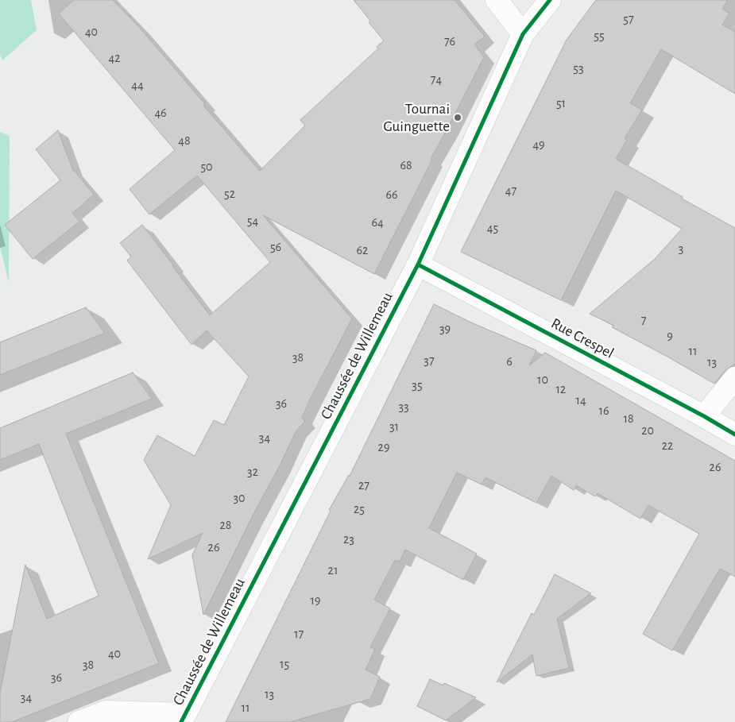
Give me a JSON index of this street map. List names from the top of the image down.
{
  "streets": {
    "street": ["Rue Crespel", "Chaussée de Willemeau"]
  },
  "crossings": [
    ["Rue Crespel", "Chaussée de Willemeau"]
  ],
  "places": ["Tournai Guinguette"],
  "house_numbers": [
    "57",
    "40",
    "55",
    "76",
    "42",
    "53",
    "74",
    "44",
    "51",
    "46",
    "48",
    "49",
    "68",
    "50",
    "47",
    "52",
    "66",
    "54",
    "64",
    "45",
    "56",
    "3",
    "62",
    "7",
    "39",
    "9",
    "11",
    "38",
    "37",
    "6",
    "13",
    "10",
    "35",
    "12",
    "14",
    "36",
    "33",
    "16",
    "18",
    "31",
    "20",
    "34",
    "22",
    "29",
    "26",
    "32",
    "27",
    "30",
    "25",
    "28",
    "23",
    "26",
    "21",
    "19",
    "17",
    "40",
    "15",
    "38",
    "36",
    "13",
    "34",
    "11"
  ]
}
